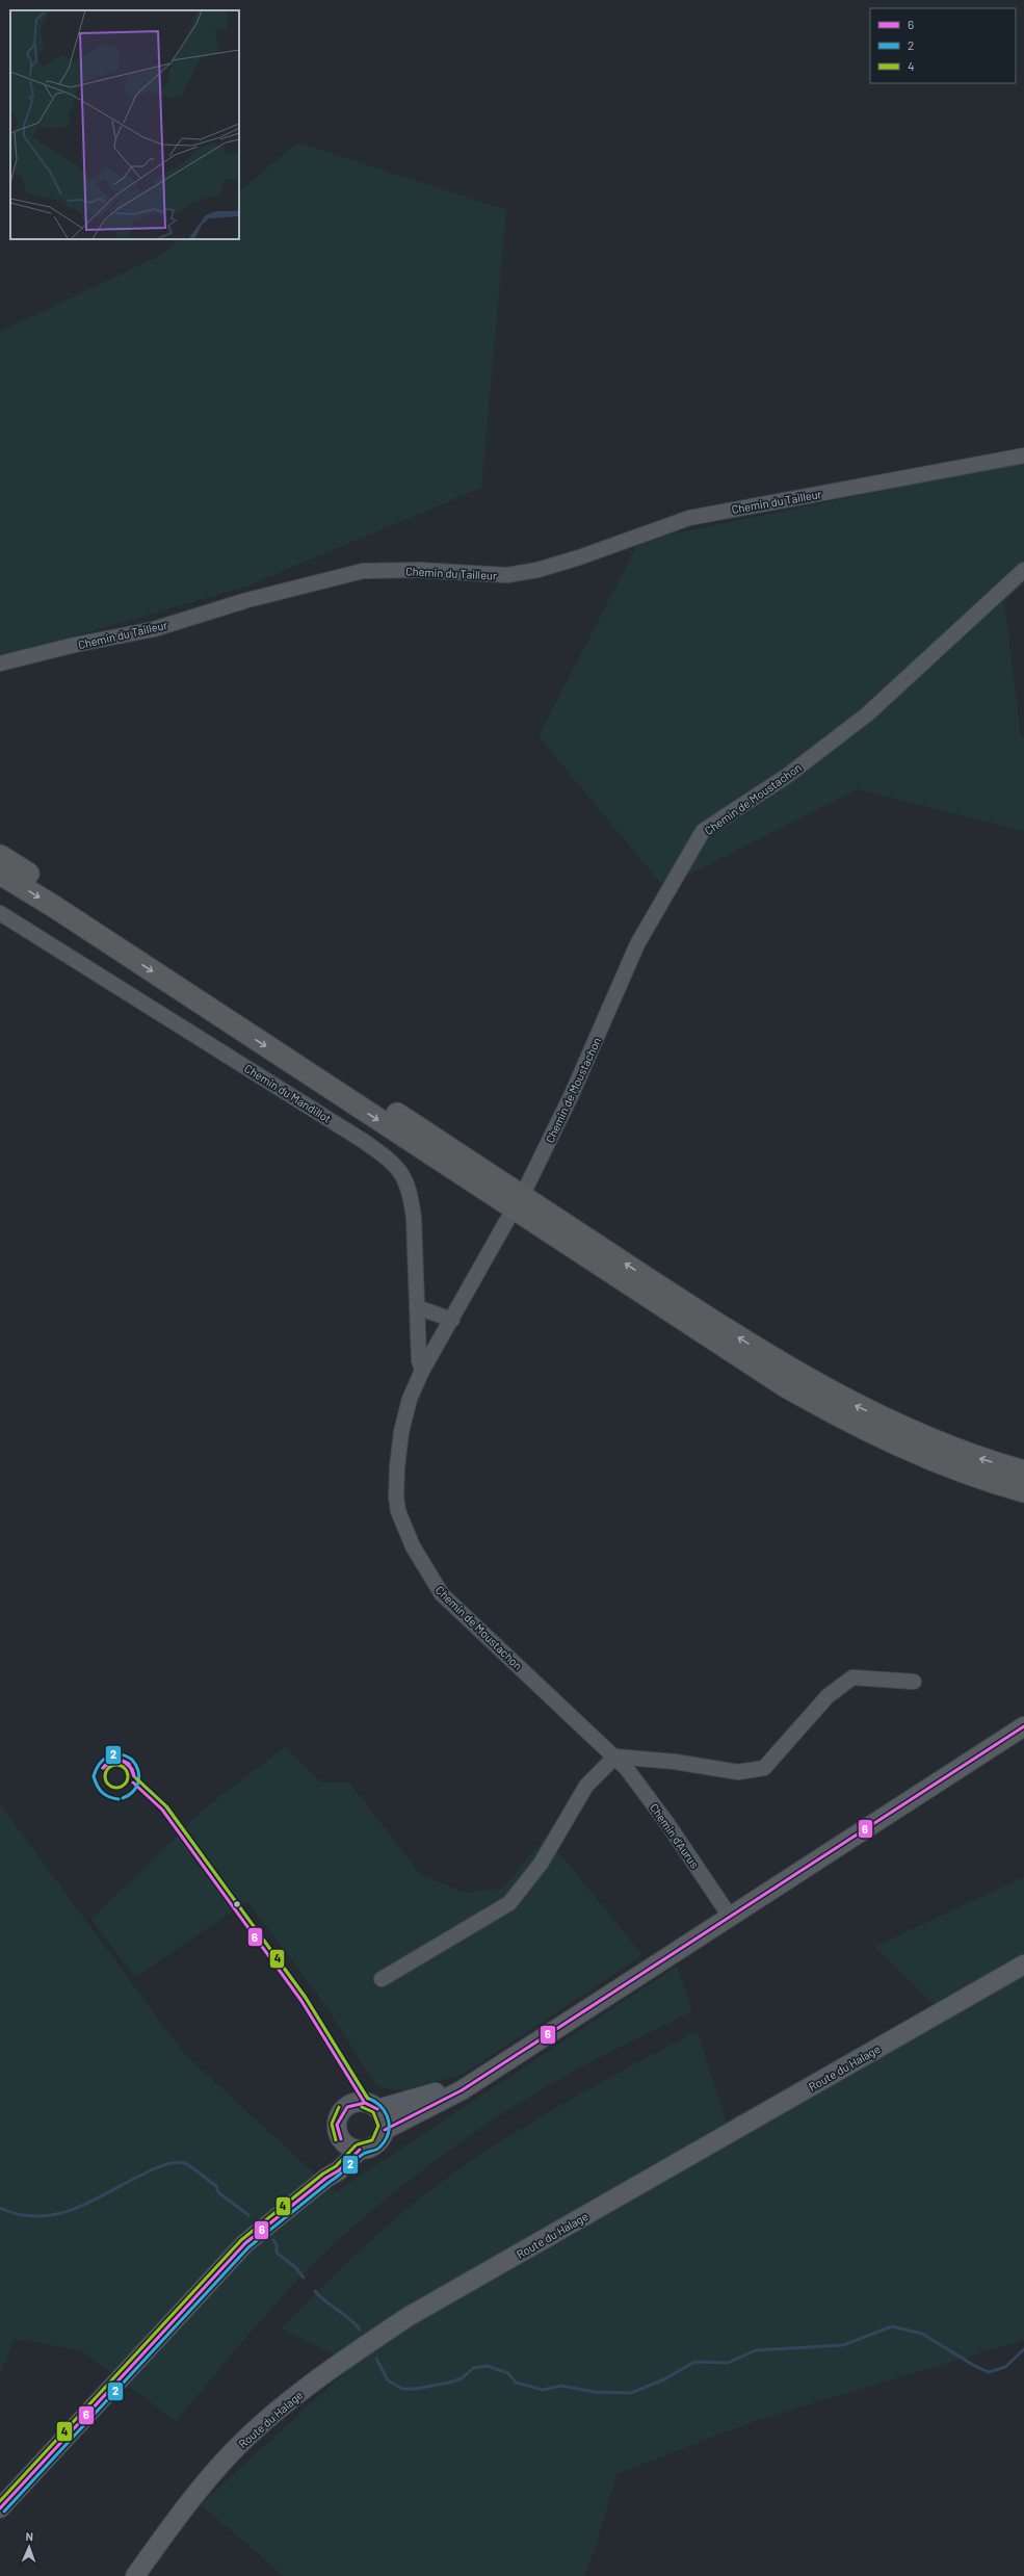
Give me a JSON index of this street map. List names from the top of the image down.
{
  "streets": {
    "main road": ["Route du Halage"],
    "street": [
      "Chemin du Tailleur",
      "Chemin de Moustachon",
      "Chemin du Mandillot",
      "Chemin d'Aurus"
    ]
  },
  "crossings": [
    ["Chemin de Moustachon", "Chemin du Mandillot"],
    ["Chemin de Moustachon", "Chemin d'Aurus"]
  ],
  "lines": ["transit line 6", "transit line 2", "transit line 4"],
  "legend": ["6", "2", "4"],
  "north": "top"
}
